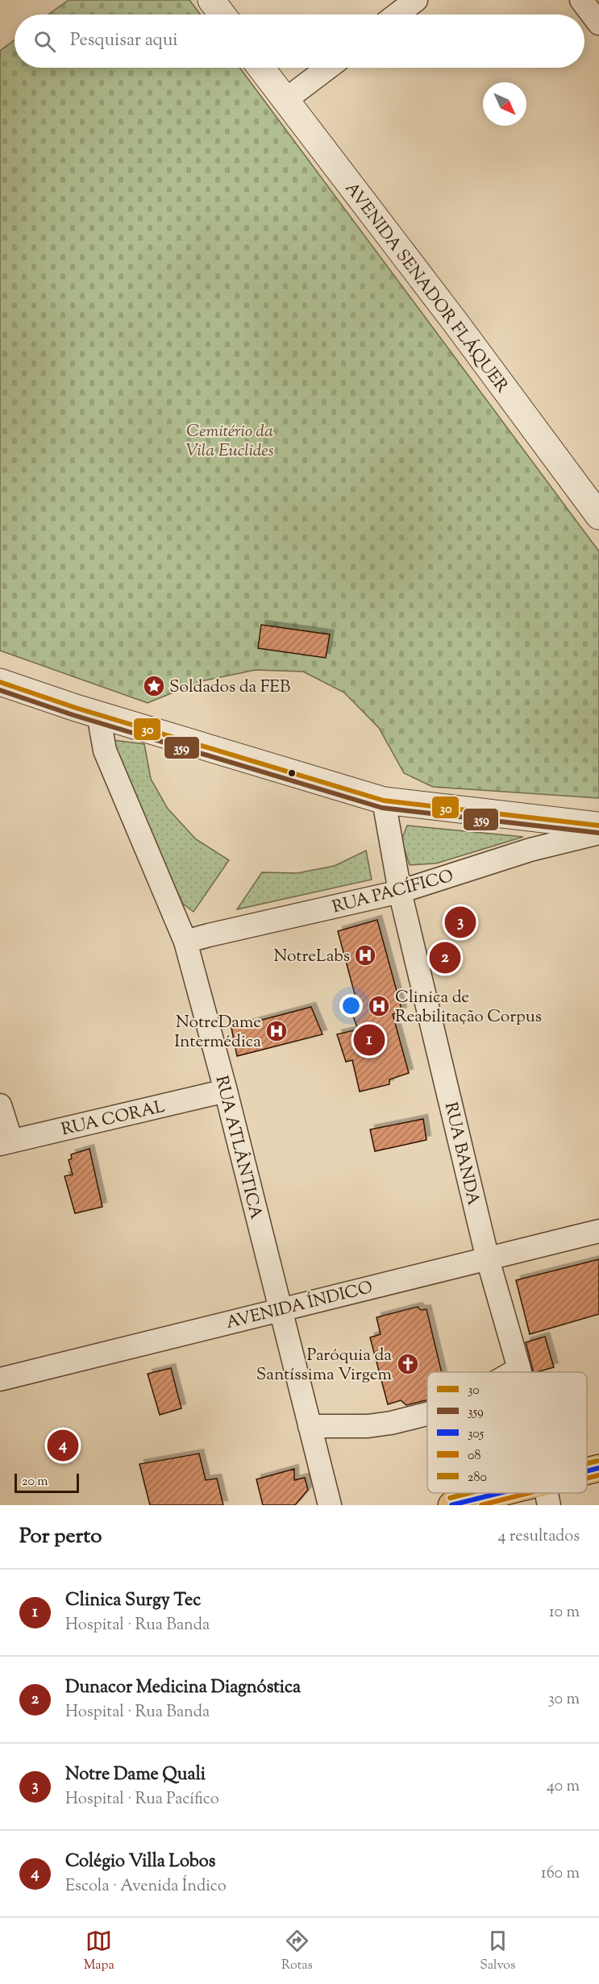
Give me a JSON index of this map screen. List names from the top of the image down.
{
  "streets": {
    "street": [
      "AVENIDA SENADOR FLÁQUER",
      "RUA PACÍFICO",
      "RUA CORAL",
      "RUA ATLÂNTICA",
      "RUA BANDA",
      "AVENIDA ÍNDICO"
    ]
  },
  "crossings": [
    ["RUA PACÍFICO", "RUA ATLÂNTICA"],
    ["RUA PACÍFICO", "RUA BANDA"],
    ["RUA CORAL", "RUA ATLÂNTICA"],
    ["RUA ATLÂNTICA", "AVENIDA ÍNDICO"],
    ["RUA BANDA", "AVENIDA ÍNDICO"]
  ],
  "parks": ["Cemitério da Vila Euclides"],
  "places": {
    "place": ["Soldados da FEB"],
    "hospital": ["NotreLabs", "Clinica de Reabilitação Corpus", "NotreDame Intermédica"],
    "church": ["Paróquia da Santíssima Virgem"]
  },
  "lines": [
    "transit line 30",
    "transit line 359",
    "transit line 280",
    "transit line 305",
    "transit line 08"
  ],
  "legend": [
    "30",
    "359",
    "305",
    "08",
    "280"
  ],
  "scale_bar": "20 m",
  "north": "bottom right",
  "page": {
    "search": "Pesquisar aqui",
    "pins": [
      "3",
      "2",
      "1",
      "4"
    ],
    "scale": "20 m",
    "heading": ["Por perto", "4 resultados"],
    "list": [
      {
        "mark": "1",
        "name": "Clinica Surgy Tec",
        "note": "Hospital · Rua Banda",
        "value": "10 m"
      },
      {
        "mark": "2",
        "name": "Dunacor Medicina Diagnóstica",
        "note": "Hospital · Rua Banda",
        "value": "30 m"
      },
      {
        "mark": "3",
        "name": "Notre Dame Quali",
        "note": "Hospital · Rua Pacífico",
        "value": "40 m"
      },
      {
        "mark": "4",
        "name": "Colégio Villa Lobos",
        "note": "Escola · Avenida Índico",
        "value": "160 m"
      }
    ],
    "nav": ["Mapa", "Rotas", "Salvos"]
  }
}
